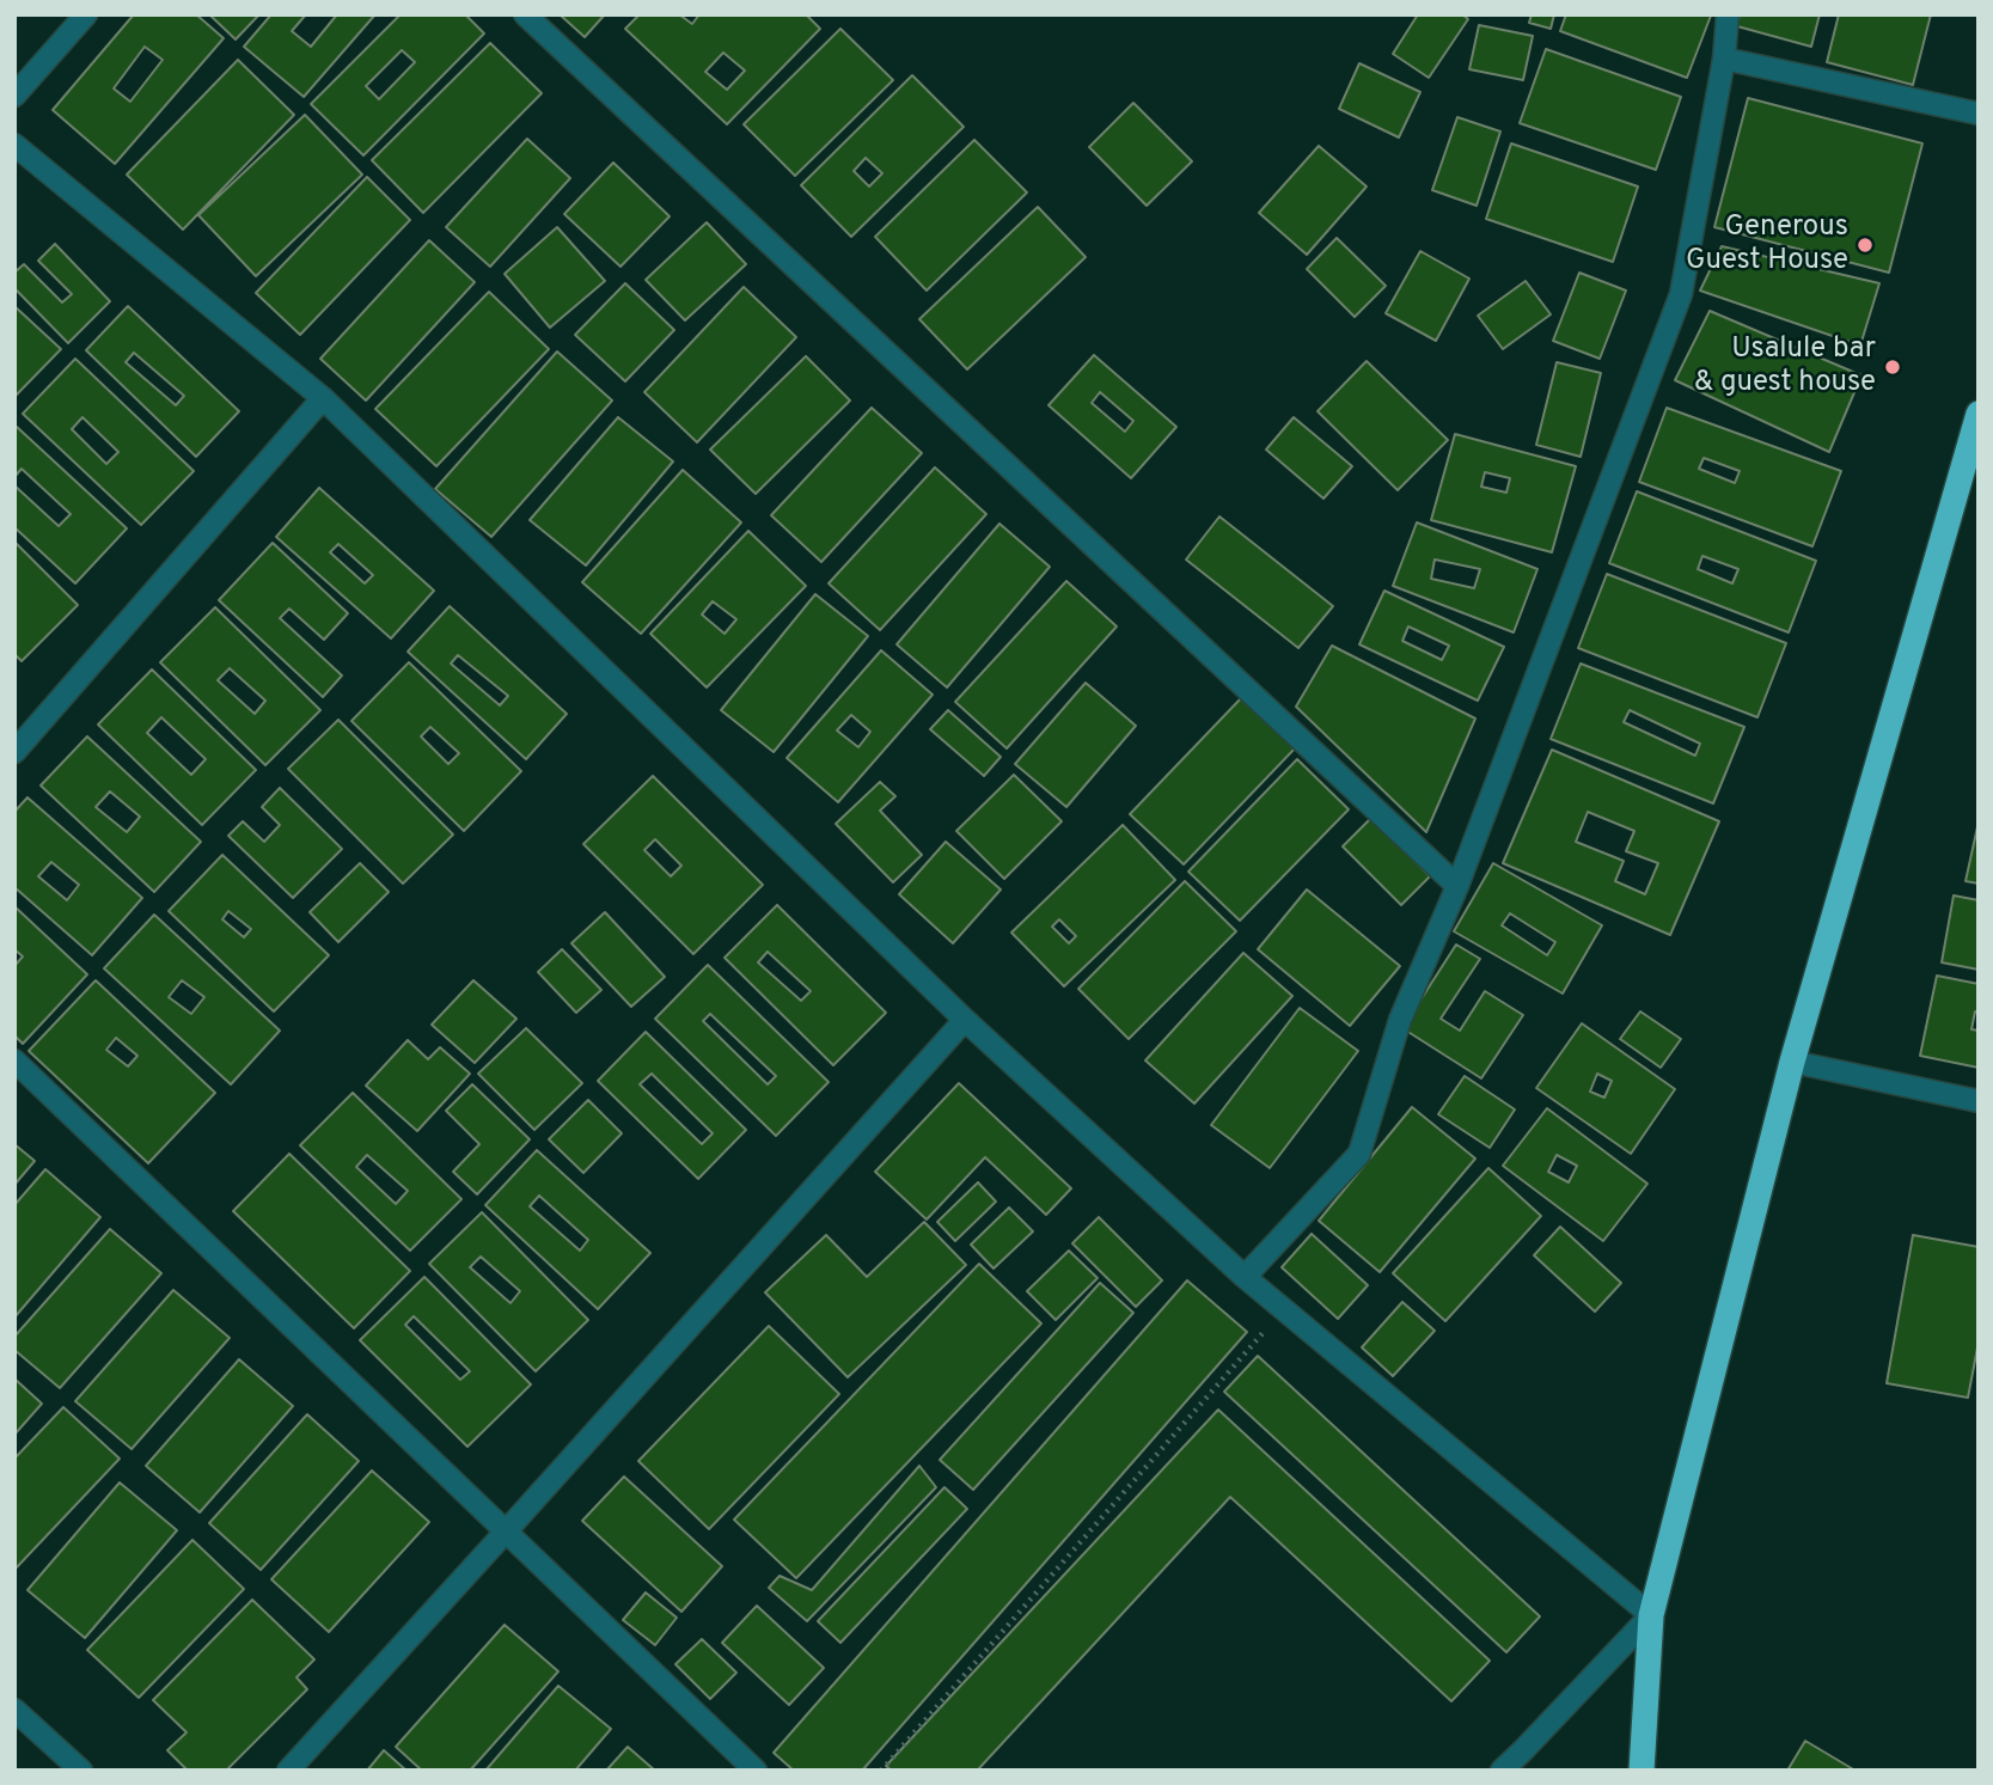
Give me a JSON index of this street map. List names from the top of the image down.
{
  "places": ["Generous Guest House", "Usalule bar & guest house"]
}
